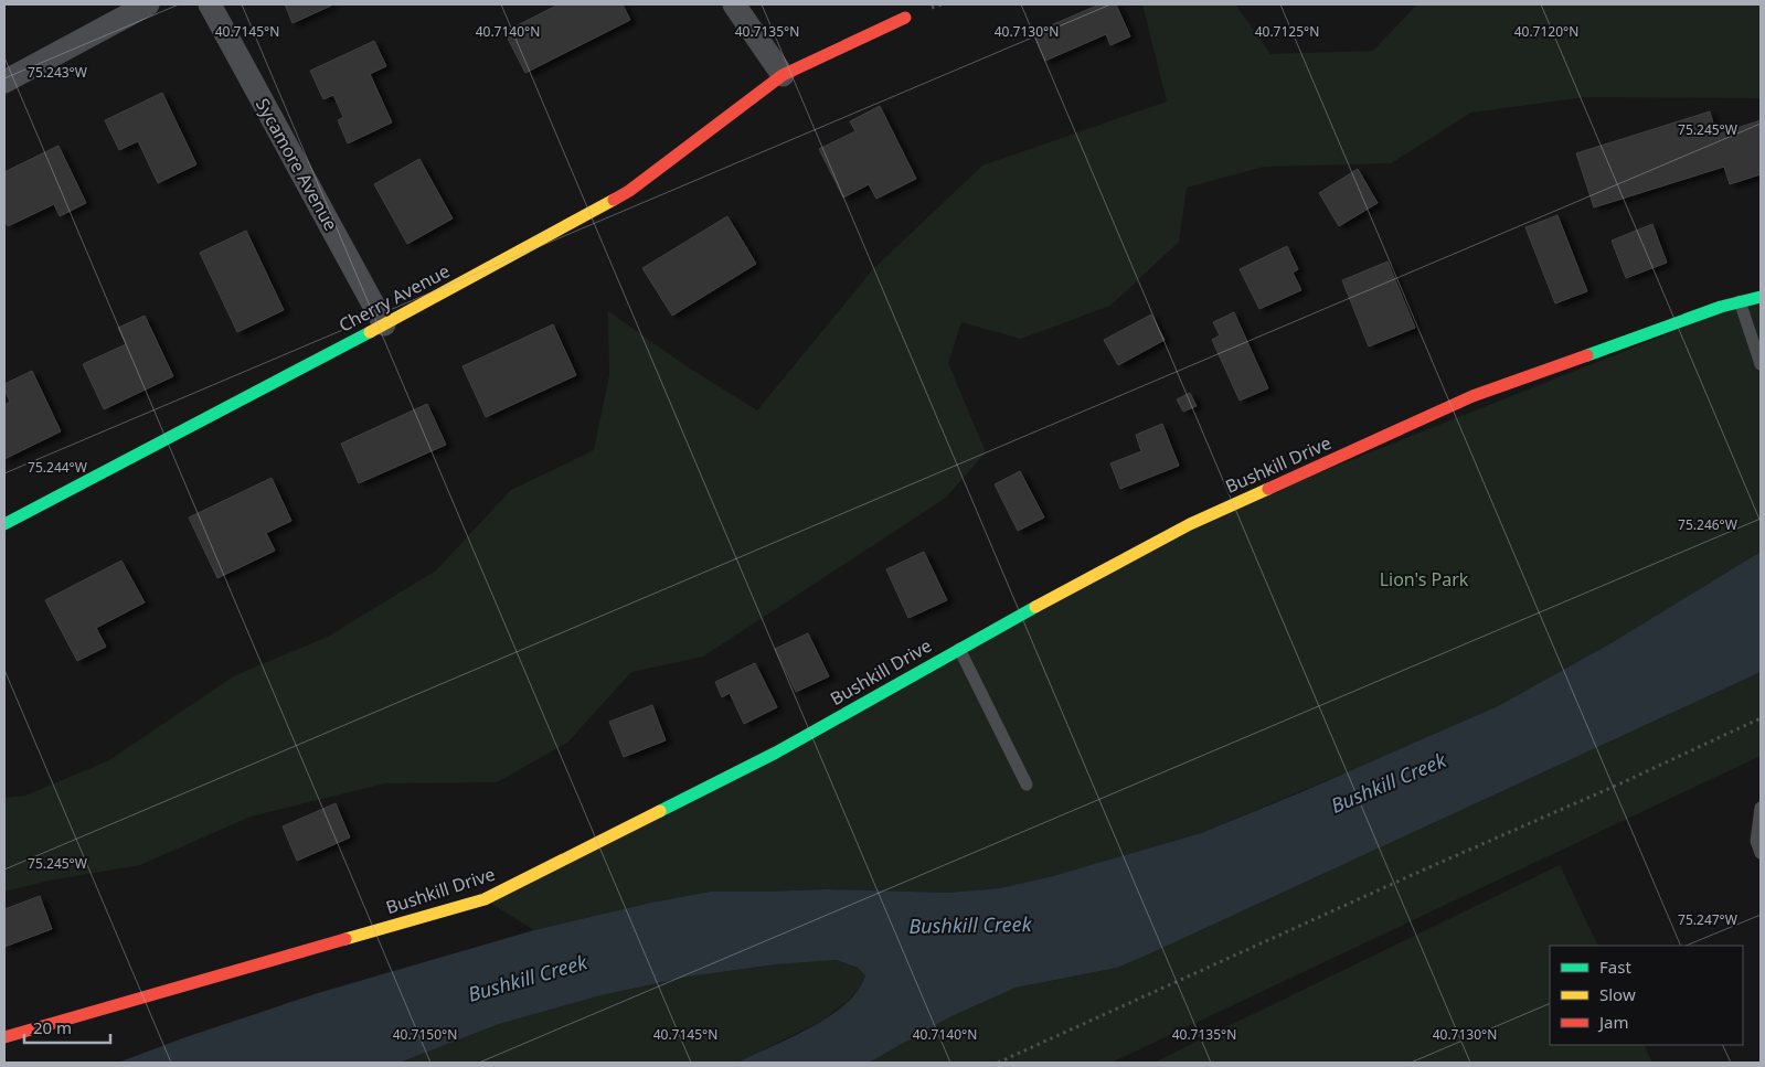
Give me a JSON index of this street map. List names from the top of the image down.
{
  "streets": {
    "main road": ["Cherry Avenue", "Bushkill Drive"],
    "street": ["Sycamore Avenue"]
  },
  "crossings": [
    ["Sycamore Avenue", "Cherry Avenue"]
  ],
  "water": ["Bushkill Creek"],
  "parks": ["Lion's Park"],
  "legend": ["Fast", "Slow", "Jam"],
  "scale_bar": "20 m",
  "coordinates": [
    "40.7145°N",
    "40.7140°N",
    "40.7135°N",
    "40.7130°N",
    "40.7125°N",
    "40.7120°N",
    "75.243°W",
    "75.245°W",
    "75.244°W",
    "75.246°W",
    "75.247°W",
    "40.7150°N"
  ]
}
